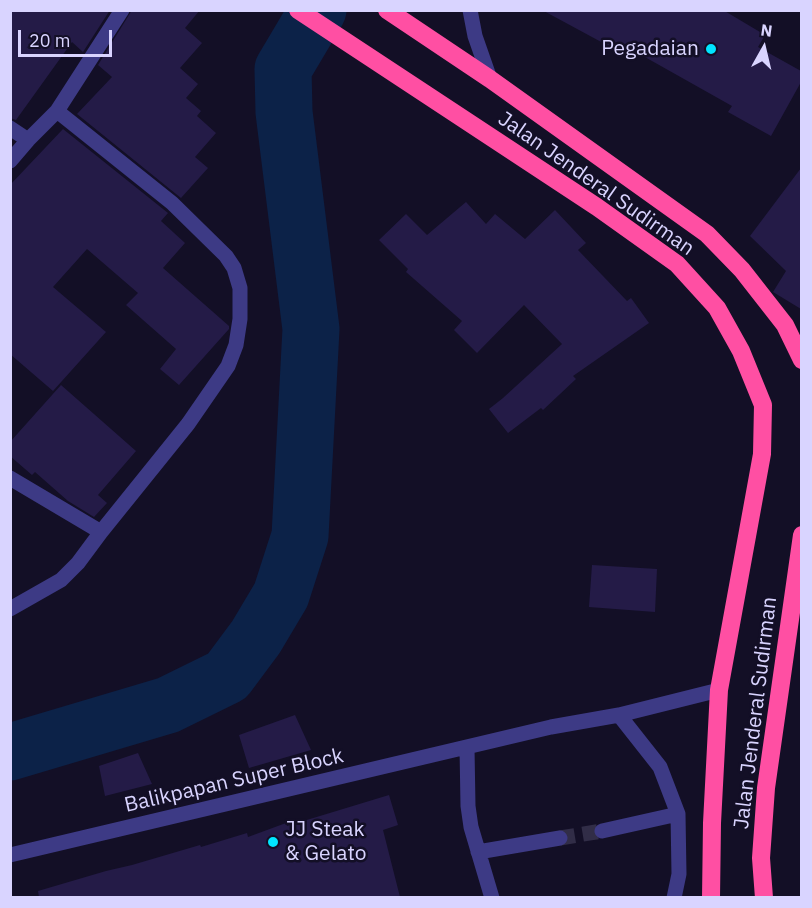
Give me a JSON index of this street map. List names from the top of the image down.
{
  "streets": {
    "highway": ["Jalan Jenderal Sudirman"],
    "street": ["Balikpapan Super Block"]
  },
  "crossings": [
    ["Jalan Jenderal Sudirman", "Balikpapan Super Block"]
  ],
  "places": ["Pegadaian", "JJ Steak & Gelato"],
  "scale_bar": "20 m",
  "north": "top"
}
